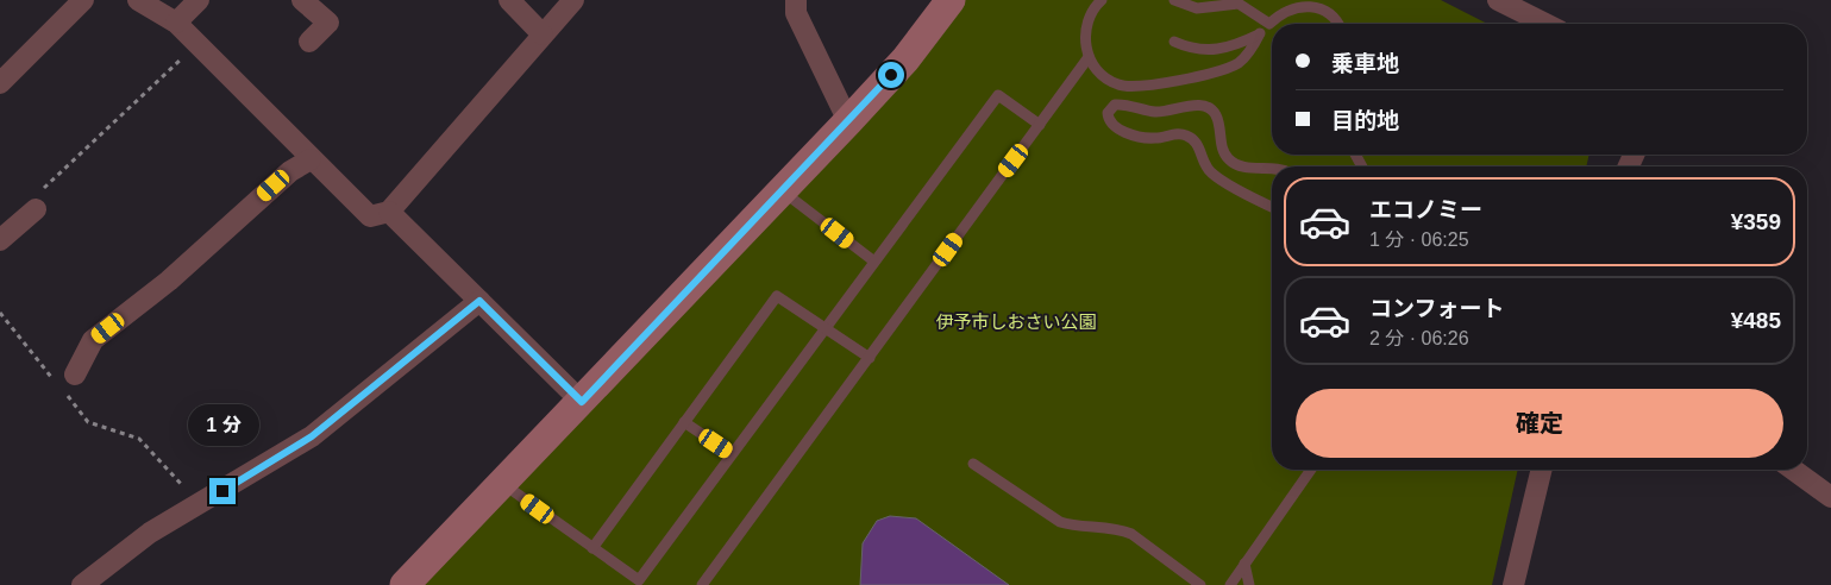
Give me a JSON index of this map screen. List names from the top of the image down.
{
  "parks": ["伊予市しおさい公園"],
  "page": {
    "banner": ["乗車地", "目的地"],
    "list": [
      {
        "name": "エコノミー",
        "note": "1 分 · 06:25",
        "value": "¥359"
      },
      {
        "name": "コンフォート",
        "note": "2 分 · 06:26",
        "value": "¥485"
      }
    ],
    "buttons": "確定",
    "bubble": "1 分"
  }
}
